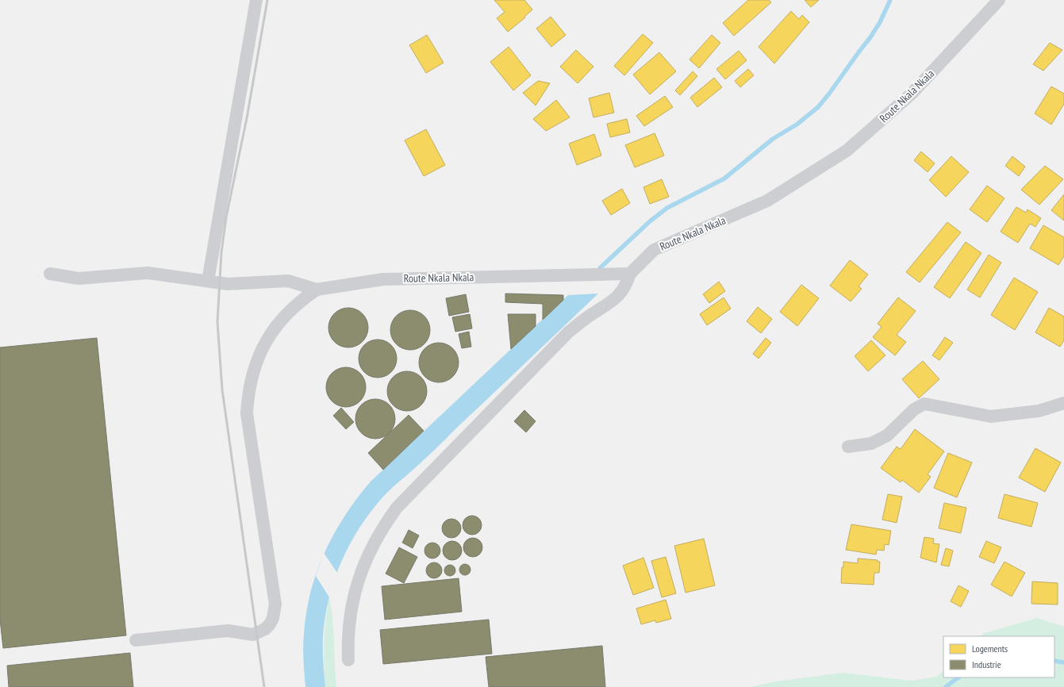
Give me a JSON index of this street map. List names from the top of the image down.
{
  "streets": {
    "street": ["Route Nkala Nkala"]
  },
  "legend": ["Logements", "Industrie"]
}
